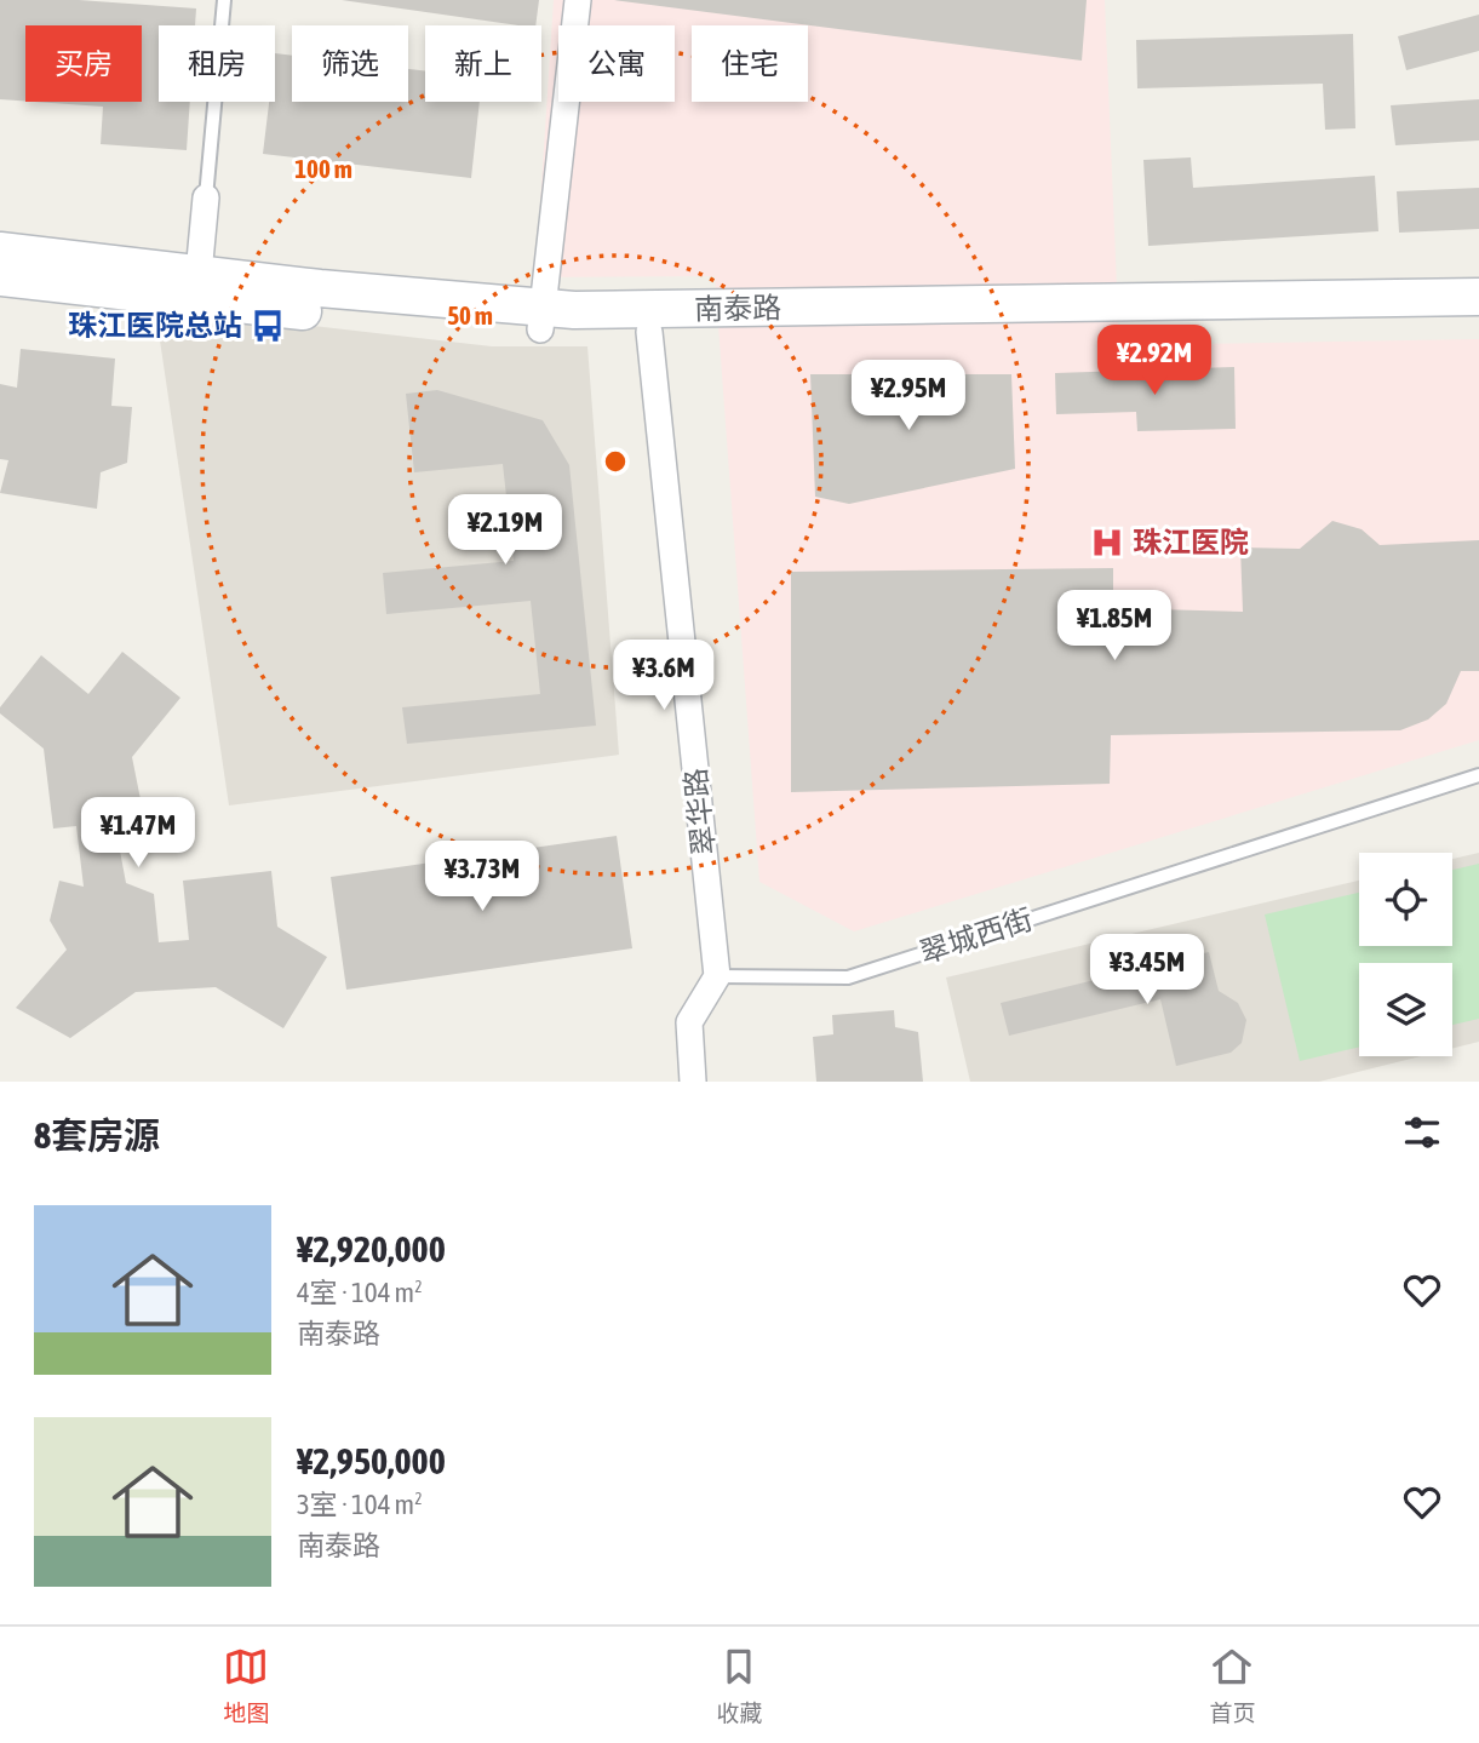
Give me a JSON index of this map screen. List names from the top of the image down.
{
  "streets": {
    "main road": ["南泰路"],
    "street": ["翠华路"],
    "lane": ["翠城西街"]
  },
  "crossings": [
    ["南泰路", "翠华路"],
    ["翠华路", "翠城西街"]
  ],
  "places": {
    "bus stop": ["珠江医院总站"],
    "hospital": ["珠江医院"]
  },
  "page": {
    "chip": [
      "买房",
      "租房",
      "筛选",
      "新上",
      "公寓",
      "住宅"
    ],
    "price": [
      "¥2.92M",
      "¥2.95M",
      "¥2.19M",
      "¥1.85M",
      "¥3.6M",
      "¥1.47M",
      "¥3.73M",
      "¥3.45M"
    ],
    "heading": "8套房源",
    "list": [
      {
        "name": "¥2,920,000",
        "note": "4室 · 104 m² · 南泰路"
      },
      {
        "name": "¥2,950,000",
        "note": "3室 · 104 m² · 南泰路"
      }
    ],
    "tabs": ["地图", "收藏", "首页"]
  },
  "rings": ["100 m", "50 m"]
}
